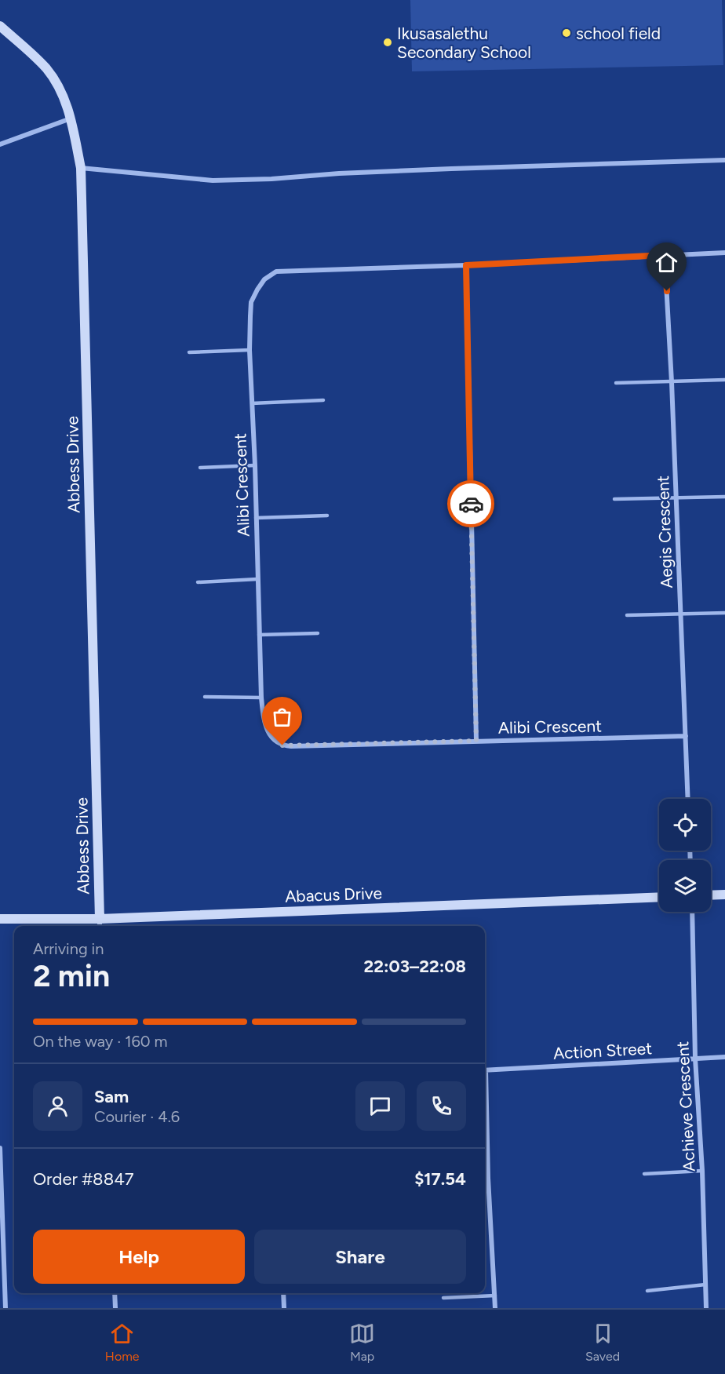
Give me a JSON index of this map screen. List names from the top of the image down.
{
  "streets": {
    "street": [
      "Abbess Drive",
      "Alibi Crescent",
      "Aegis Crescent",
      "Abacus Drive",
      "Action Street",
      "Achieve Crescent"
    ]
  },
  "crossings": [
    ["Abbess Drive", "Abacus Drive"],
    ["Alibi Crescent", "Aegis Crescent"],
    ["Action Street", "Achieve Crescent"]
  ],
  "places": ["school field", "Ikusasalethu Secondary School"],
  "page": {
    "heading": ["2 min", "Arriving in", "22:03–22:08"],
    "panel": [
      "Sam",
      "Courier · 4.6",
      "Order #8847",
      "$17.54"
    ],
    "bar": "On the way · 160 m",
    "buttons": ["Help", "Share"],
    "tabs": ["Home", "Map", "Saved"]
  }
}
